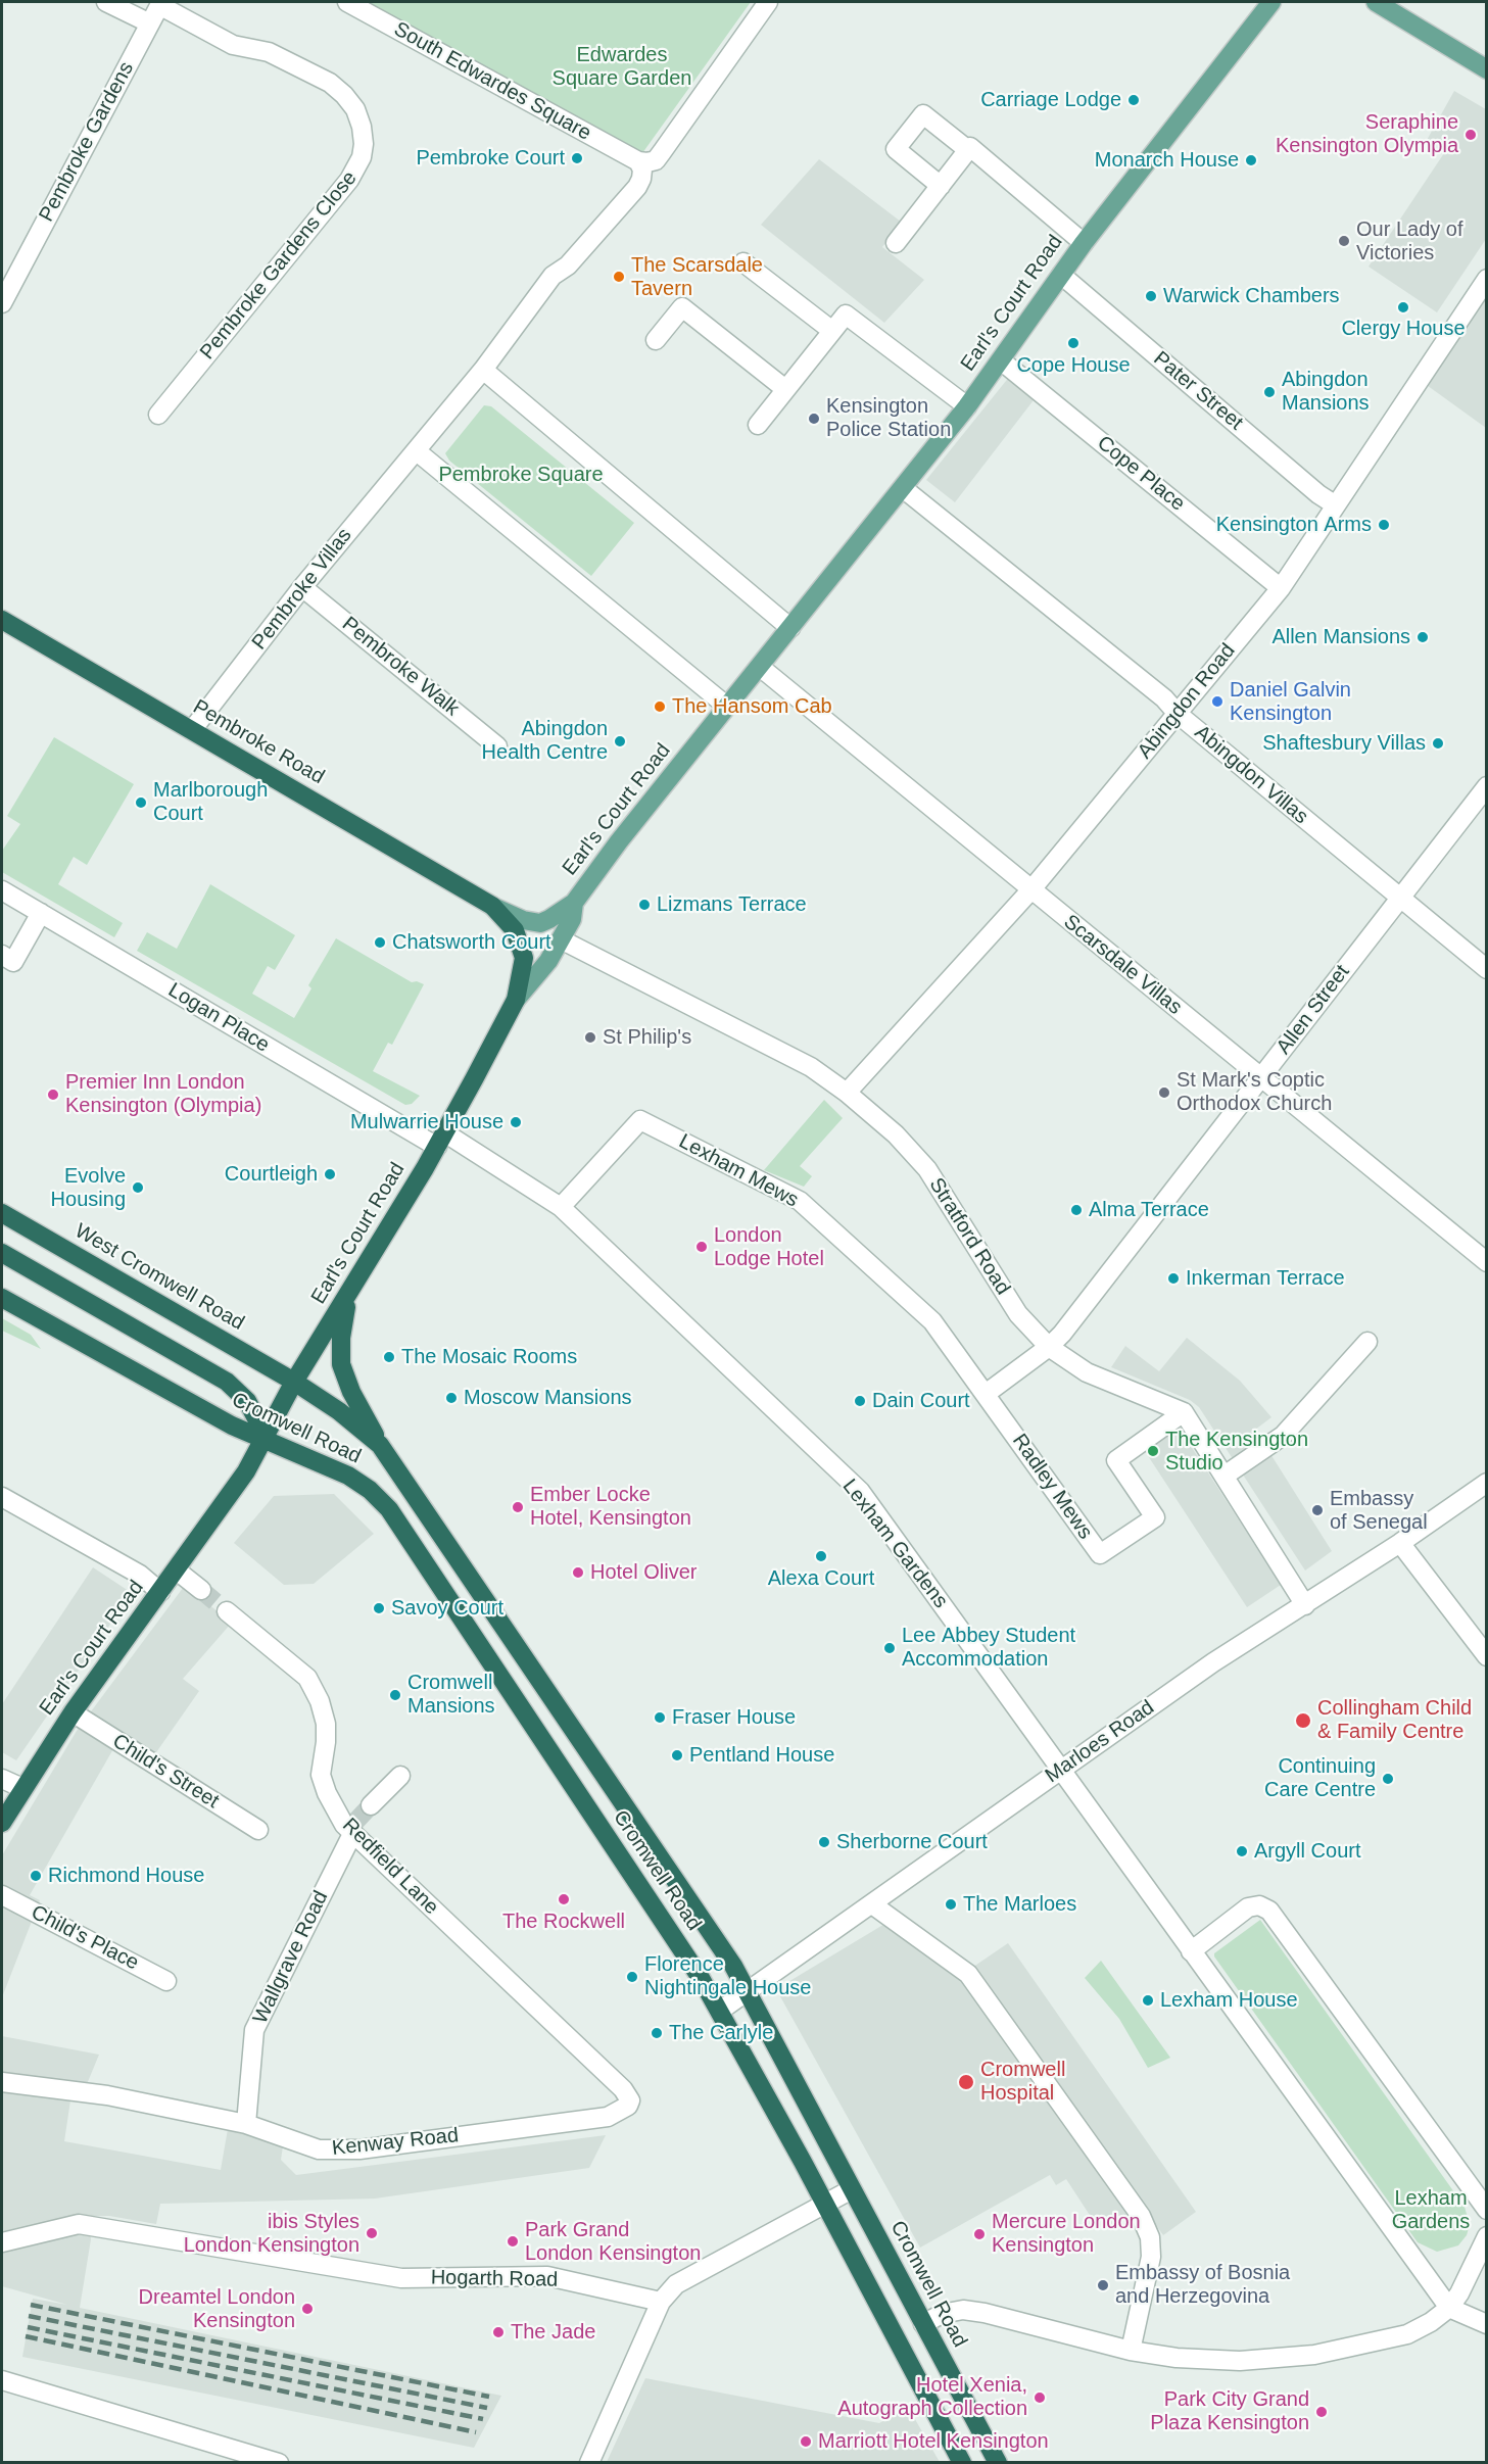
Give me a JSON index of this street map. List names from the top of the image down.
{
  "streets": {
    "highway": [
      "Earl's Court Road",
      "Pembroke Road",
      "West Cromwell Road",
      "Cromwell Road"
    ],
    "street": [
      "South Edwardes Square",
      "Pembroke Gardens",
      "Pembroke Gardens Close",
      "Pater Street",
      "Cope Place",
      "Pembroke Villas",
      "Pembroke Walk",
      "Abingdon Road",
      "Abingdon Villas",
      "Scarsdale Villas",
      "Allen Street",
      "Logan Place",
      "Lexham Mews",
      "Stratford Road",
      "Radley Mews",
      "Lexham Gardens",
      "Marloes Road",
      "Child's Street",
      "Redfield Lane",
      "Child's Place",
      "Wallgrave Road",
      "Kenway Road",
      "Hogarth Road"
    ]
  },
  "crossings": [
    ["Pembroke Gardens", "Pembroke Gardens Close"],
    ["Earl's Court Road", "Pater Street"],
    ["Earl's Court Road", "Cope Place"],
    ["Earl's Court Road", "Pembroke Road"],
    ["Earl's Court Road", "Abingdon Villas"],
    ["Earl's Court Road", "Scarsdale Villas"],
    ["Earl's Court Road", "Logan Place"],
    ["Earl's Court Road", "Stratford Road"],
    ["Earl's Court Road", "West Cromwell Road"],
    ["Earl's Court Road", "Cromwell Road"],
    ["Earl's Court Road", "Lexham Gardens"],
    ["Earl's Court Road", "Child's Street"],
    ["Pater Street", "Abingdon Road"],
    ["Cope Place", "Abingdon Road"],
    ["Pembroke Villas", "Pembroke Walk"],
    ["Pembroke Villas", "Pembroke Road"],
    ["Abingdon Road", "Abingdon Villas"],
    ["Abingdon Road", "Scarsdale Villas"],
    ["Abingdon Road", "Stratford Road"],
    ["Abingdon Villas", "Allen Street"],
    ["Scarsdale Villas", "Allen Street"],
    ["Allen Street", "Stratford Road"],
    ["Logan Place", "Lexham Gardens"],
    ["Lexham Mews", "Radley Mews"],
    ["Lexham Mews", "Lexham Gardens"],
    ["Stratford Road", "Radley Mews"],
    ["West Cromwell Road", "Cromwell Road"],
    ["Cromwell Road", "Marloes Road"],
    ["Lexham Gardens", "Marloes Road"],
    ["Redfield Lane", "Wallgrave Road"],
    ["Redfield Lane", "Kenway Road"],
    ["Wallgrave Road", "Kenway Road"]
  ],
  "parks": ["Edwardes Square Garden", "Pembroke Square", "Lexham Gardens"],
  "places": [
    "Carriage Lodge",
    "Seraphine Kensington Olympia",
    "Pembroke Court",
    "Monarch House",
    "Our Lady of Victories",
    "The Scarsdale Tavern",
    "Warwick Chambers",
    "Clergy House",
    "Cope House",
    "Abingdon Mansions",
    "Kensington Police Station",
    "Kensington Arms",
    "Allen Mansions",
    "Daniel Galvin Kensington",
    "The Hansom Cab",
    "Abingdon Health Centre",
    "Shaftesbury Villas",
    "Marlborough Court",
    "Lizmans Terrace",
    "Chatsworth Court",
    "St Philip's",
    "St Mark's Coptic Orthodox Church",
    "Premier Inn London Kensington (Olympia)",
    "Mulwarrie House",
    "Courtleigh",
    "Evolve Housing",
    "Alma Terrace",
    "London Lodge Hotel",
    "Inkerman Terrace",
    "The Mosaic Rooms",
    "Moscow Mansions",
    "Dain Court",
    "The Kensington Studio",
    "Ember Locke Hotel, Kensington",
    "Embassy of Senegal",
    "Alexa Court",
    "Hotel Oliver",
    "Savoy Court",
    "Lee Abbey Student Accommodation",
    "Cromwell Mansions",
    "Fraser House",
    "Collingham Child & Family Centre",
    "Pentland House",
    "Continuing Care Centre",
    "Sherborne Court",
    "Argyll Court",
    "Richmond House",
    "The Rockwell",
    "The Marloes",
    "Florence Nightingale House",
    "Lexham House",
    "The Carlyle",
    "Cromwell Hospital",
    "ibis Styles London Kensington",
    "Mercure London Kensington",
    "Park Grand London Kensington",
    "Embassy of Bosnia and Herzegovina",
    "Dreamtel London Kensington",
    "The Jade",
    "Hotel Xenia, Autograph Collection",
    "Park City Grand Plaza Kensington",
    "Marriott Hotel Kensington"
  ]
}
